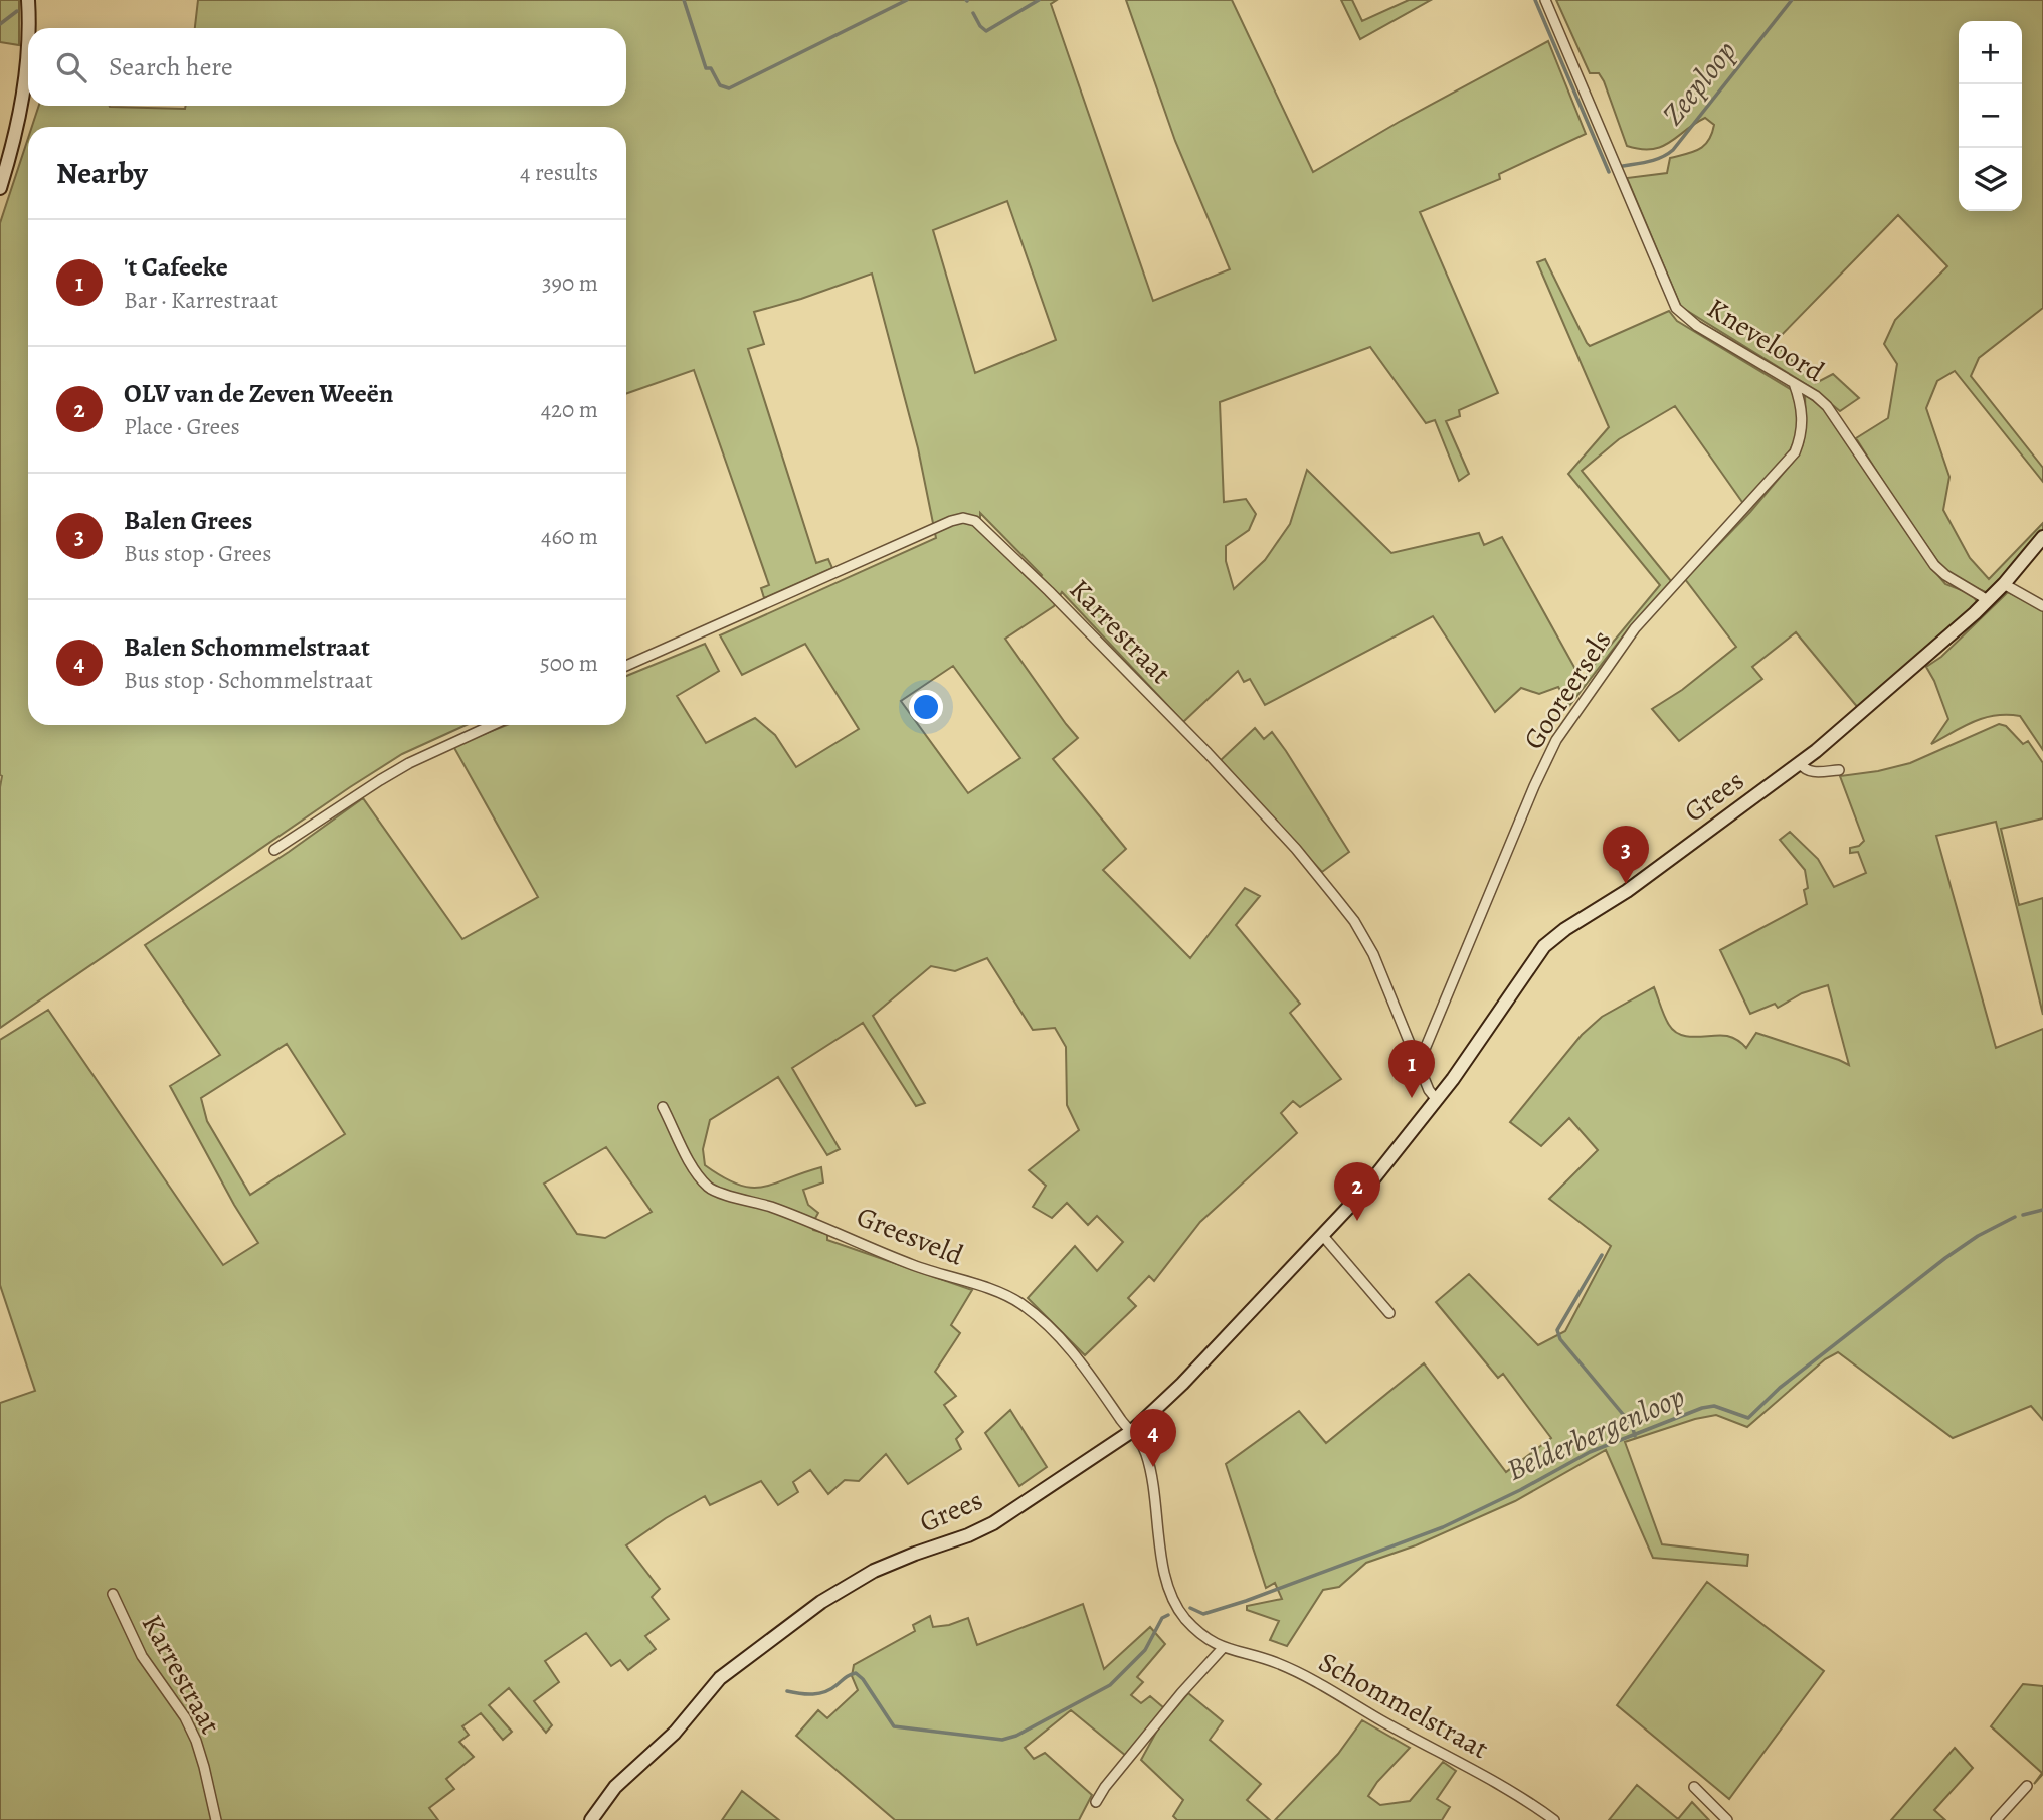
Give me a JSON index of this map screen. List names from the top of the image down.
{
  "streets": {
    "street": [
      "Kneveloord",
      "Karrestraat",
      "Gooreersels",
      "Grees",
      "Greesveld",
      "Schommelstraat"
    ]
  },
  "crossings": [
    ["Kneveloord", "Gooreersels"],
    ["Kneveloord", "Grees"],
    ["Karrestraat", "Gooreersels"],
    ["Karrestraat", "Grees"],
    ["Grees", "Greesveld"],
    ["Grees", "Schommelstraat"],
    ["Greesveld", "Schommelstraat"]
  ],
  "water": ["Zeeploop", "Belderbergenloop"],
  "page": {
    "map_buttons": ["+", "−"],
    "search": "Search here",
    "heading": ["Nearby", "4 results"],
    "list": [
      {
        "mark": "1",
        "name": "'t Cafeeke",
        "note": "Bar · Karrestraat",
        "value": "390 m"
      },
      {
        "mark": "2",
        "name": "OLV van de Zeven Weeën",
        "note": "Place · Grees",
        "value": "420 m"
      },
      {
        "mark": "3",
        "name": "Balen Grees",
        "note": "Bus stop · Grees",
        "value": "460 m"
      },
      {
        "mark": "4",
        "name": "Balen Schommelstraat",
        "note": "Bus stop · Schommelstraat",
        "value": "500 m"
      }
    ],
    "pins": [
      "3",
      "1",
      "2",
      "4"
    ]
  }
}
